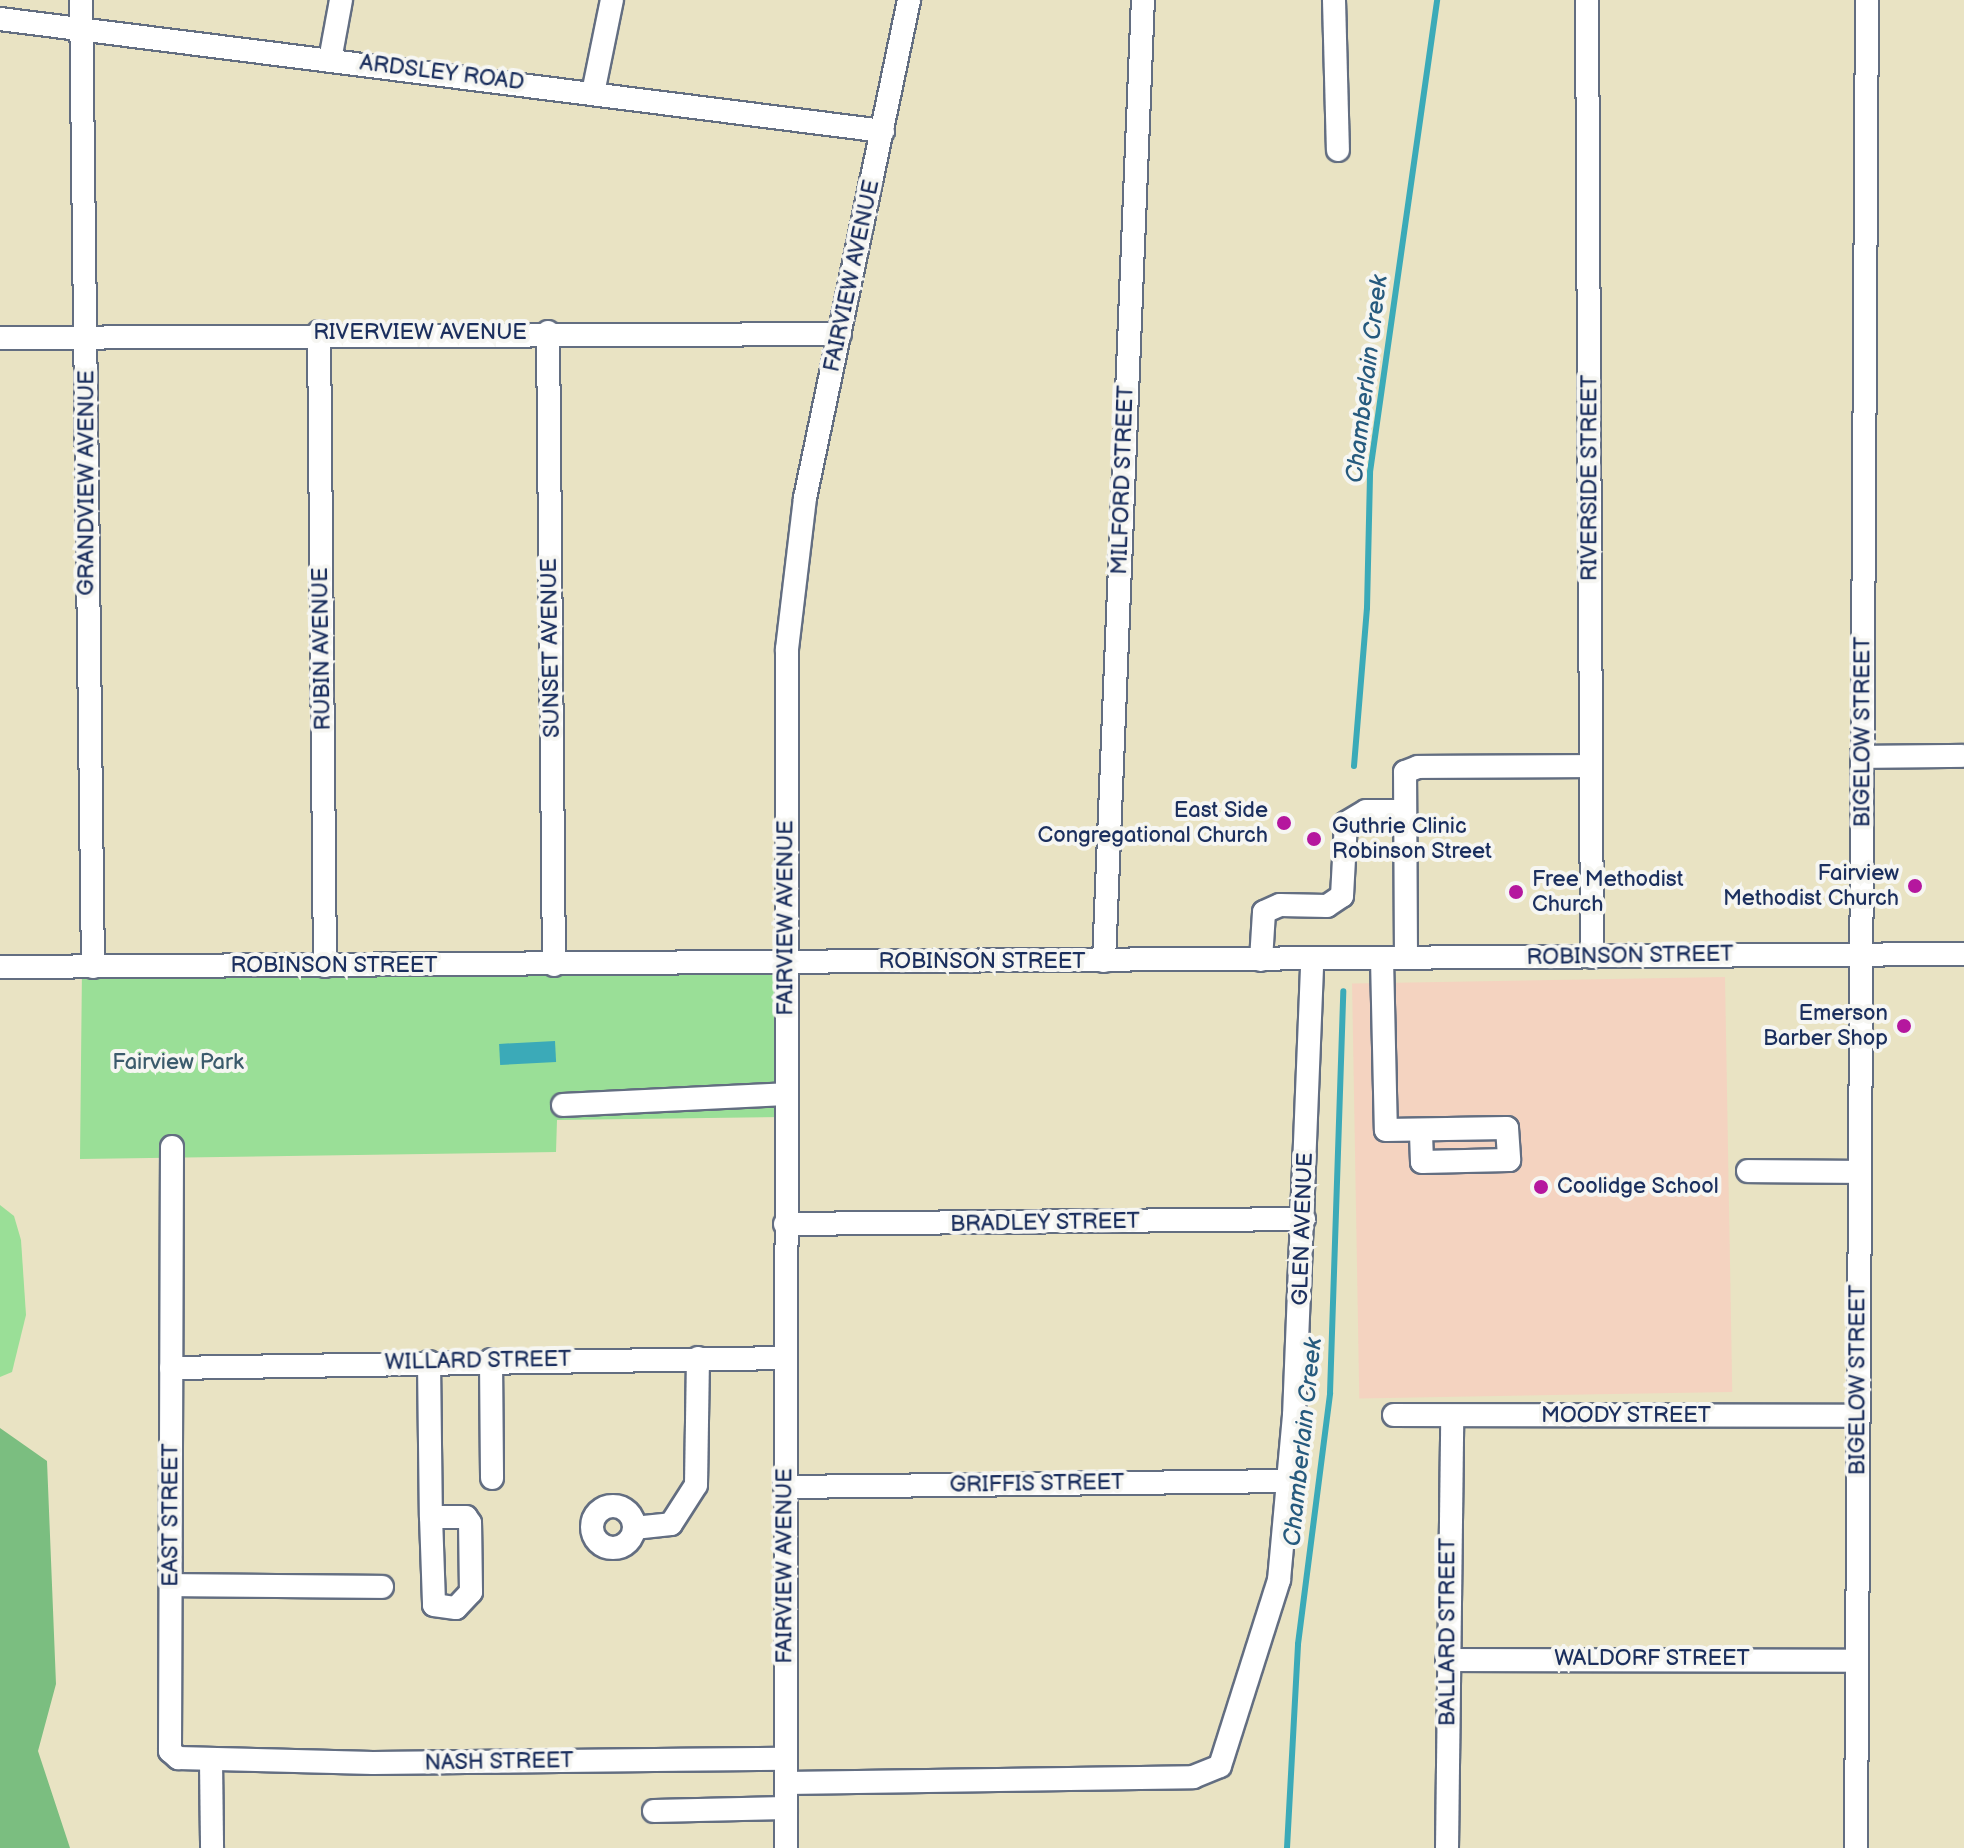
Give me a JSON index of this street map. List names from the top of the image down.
{
  "streets": {
    "street": [
      "ARDSLEY ROAD",
      "FAIRVIEW AVENUE",
      "RIVERVIEW AVENUE",
      "RIVERSIDE STREET",
      "MILFORD STREET",
      "GRANDVIEW AVENUE",
      "SUNSET AVENUE",
      "RUBIN AVENUE",
      "BIGELOW STREET",
      "ROBINSON STREET",
      "BRADLEY STREET",
      "GLEN AVENUE",
      "WILLARD STREET",
      "MOODY STREET",
      "GRIFFIS STREET",
      "EAST STREET",
      "BALLARD STREET",
      "WALDORF STREET",
      "NASH STREET"
    ]
  },
  "crossings": [
    ["ARDSLEY ROAD", "FAIRVIEW AVENUE"],
    ["ARDSLEY ROAD", "GRANDVIEW AVENUE"],
    ["FAIRVIEW AVENUE", "RIVERVIEW AVENUE"],
    ["FAIRVIEW AVENUE", "ROBINSON STREET"],
    ["FAIRVIEW AVENUE", "BRADLEY STREET"],
    ["FAIRVIEW AVENUE", "GLEN AVENUE"],
    ["FAIRVIEW AVENUE", "WILLARD STREET"],
    ["FAIRVIEW AVENUE", "GRIFFIS STREET"],
    ["FAIRVIEW AVENUE", "NASH STREET"],
    ["RIVERVIEW AVENUE", "GRANDVIEW AVENUE"],
    ["RIVERVIEW AVENUE", "SUNSET AVENUE"],
    ["RIVERVIEW AVENUE", "RUBIN AVENUE"],
    ["RIVERSIDE STREET", "ROBINSON STREET"],
    ["MILFORD STREET", "ROBINSON STREET"],
    ["GRANDVIEW AVENUE", "ROBINSON STREET"],
    ["SUNSET AVENUE", "ROBINSON STREET"],
    ["RUBIN AVENUE", "ROBINSON STREET"],
    ["BIGELOW STREET", "ROBINSON STREET"],
    ["BIGELOW STREET", "MOODY STREET"],
    ["BIGELOW STREET", "WALDORF STREET"],
    ["ROBINSON STREET", "GLEN AVENUE"],
    ["BRADLEY STREET", "GLEN AVENUE"],
    ["GLEN AVENUE", "GRIFFIS STREET"],
    ["WILLARD STREET", "EAST STREET"],
    ["MOODY STREET", "BALLARD STREET"],
    ["EAST STREET", "NASH STREET"],
    ["BALLARD STREET", "WALDORF STREET"]
  ],
  "water": ["Chamberlain Creek"],
  "parks": ["Fairview Park"],
  "places": [
    "East Side Congregational Church",
    "Guthrie Clinic Robinson Street",
    "Fairview Methodist Church",
    "Free Methodist Church",
    "Emerson Barber Shop",
    "Coolidge School"
  ]
}
